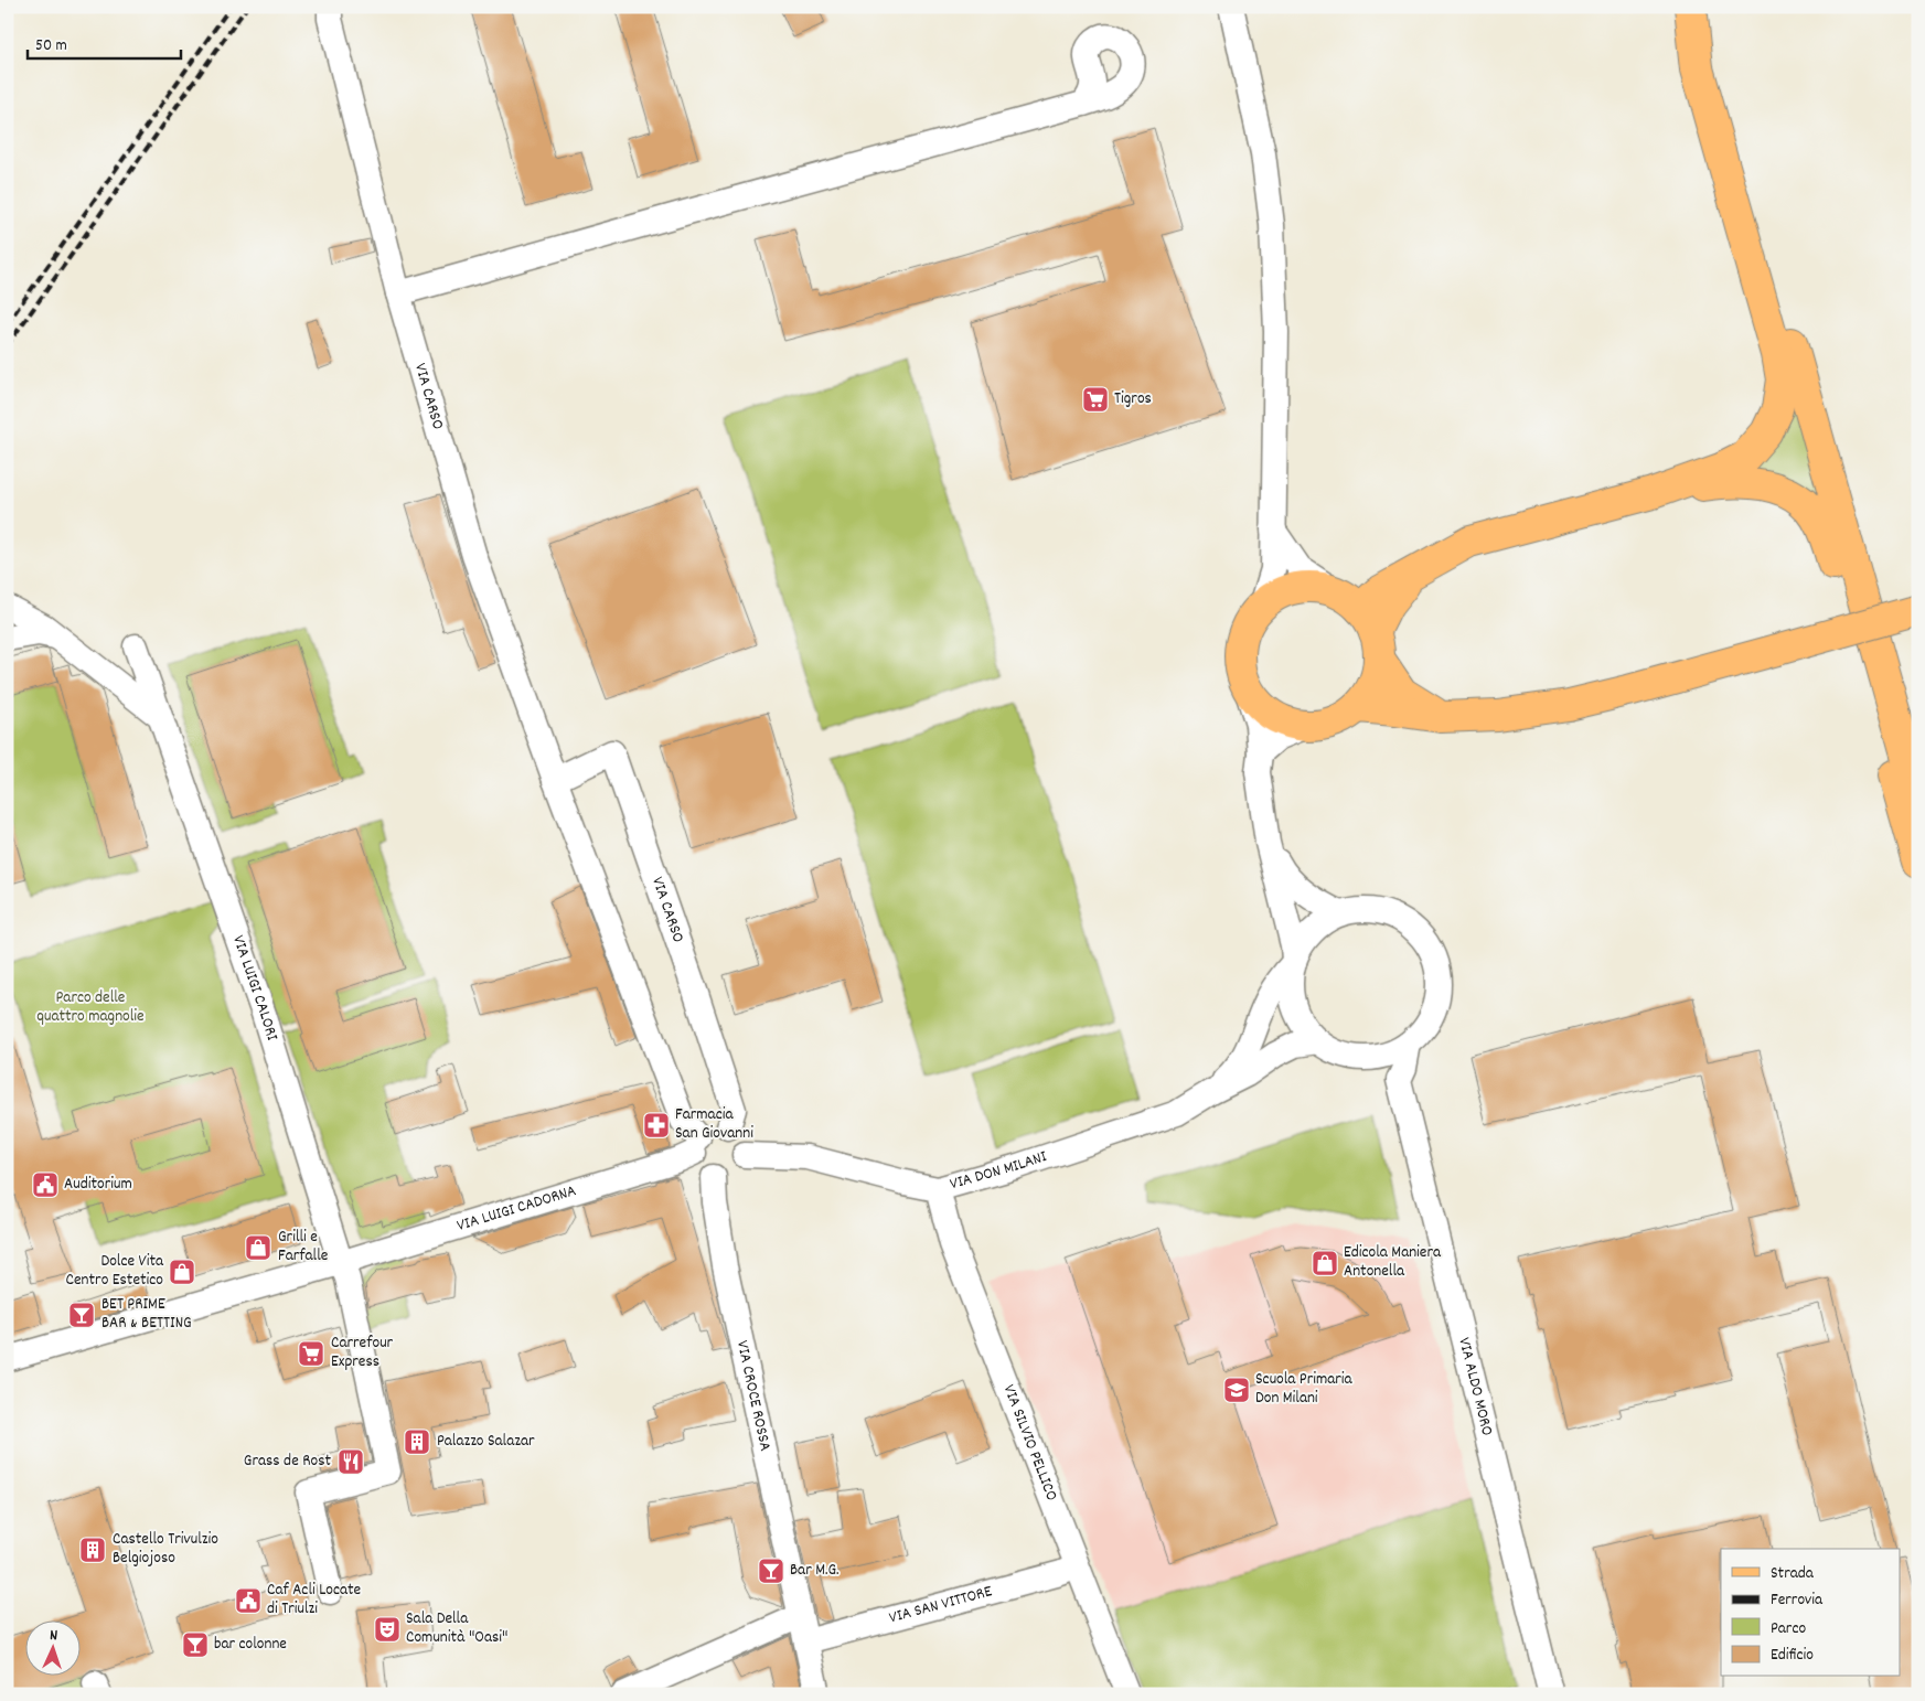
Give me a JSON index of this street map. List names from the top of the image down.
{
  "streets": {
    "street": [
      "VIA CARSO",
      "VIA LUIGI CALORI",
      "VIA DON MILANI",
      "VIA LUIGI CADORNA",
      "VIA ALDO MORO",
      "VIA CROCE ROSSA",
      "VIA SILVIO PELLICO",
      "VIA SAN VITTORE"
    ]
  },
  "crossings": [
    ["VIA CARSO", "VIA DON MILANI"],
    ["VIA CARSO", "VIA LUIGI CADORNA"],
    ["VIA CARSO", "VIA CROCE ROSSA"],
    ["VIA LUIGI CALORI", "VIA LUIGI CADORNA"],
    ["VIA DON MILANI", "VIA LUIGI CADORNA"],
    ["VIA DON MILANI", "VIA CROCE ROSSA"],
    ["VIA DON MILANI", "VIA SILVIO PELLICO"],
    ["VIA LUIGI CADORNA", "VIA CROCE ROSSA"],
    ["VIA CROCE ROSSA", "VIA SAN VITTORE"],
    ["VIA SILVIO PELLICO", "VIA SAN VITTORE"]
  ],
  "parks": ["Parco delle quattro magnolie"],
  "places": {
    "supermarket": ["Tigros", "Carrefour Express"],
    "pharmacy": ["Farmacia San Giovanni"],
    "public building": ["Auditorium", "Caf Acli Locate di Triulzi"],
    "shop": ["Grilli e Farfalle", "Edicola Maniera Antonella", "Dolce Vita Centro Estetico"],
    "bar": ["BET PRIME BAR & BETTING", "Bar M.G.", "bar colonne"],
    "school or university": ["Scuola Primaria Don Milani"],
    "building": ["Palazzo Salazar", "Castello Trivulzio Belgiojoso"],
    "restaurant": ["Grass de Rost"],
    "theatre": ["Sala Della Comunità \"Oasi\""]
  },
  "legend": [
    "Strada",
    "Ferrovia",
    "Parco",
    "Edificio"
  ],
  "scale_bar": "50 m",
  "north": "top"
}
